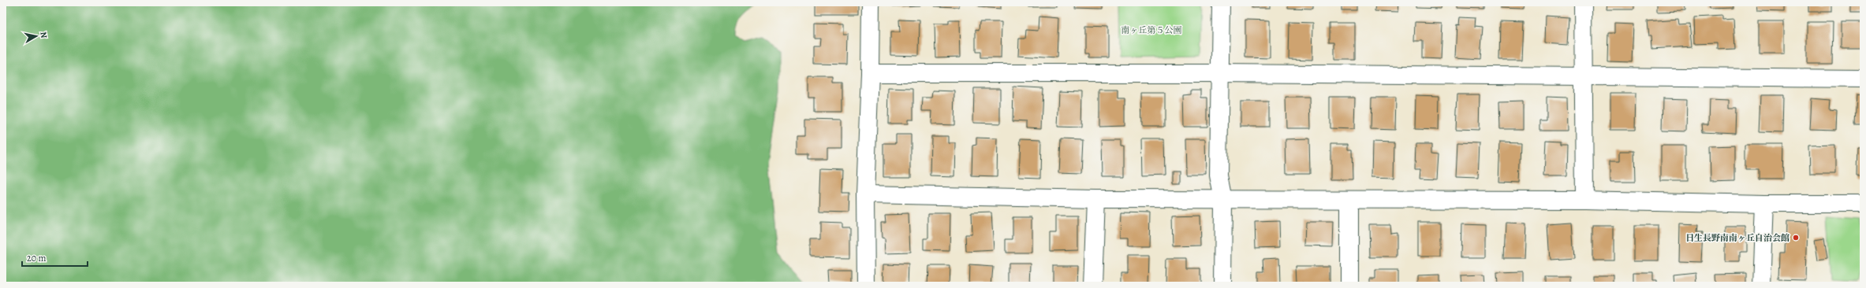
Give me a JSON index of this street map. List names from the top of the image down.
{
  "parks": ["南ヶ丘第５公園"],
  "places": ["日生長野南南ヶ丘自治会館"],
  "scale_bar": "20 m",
  "north": "right"
}
